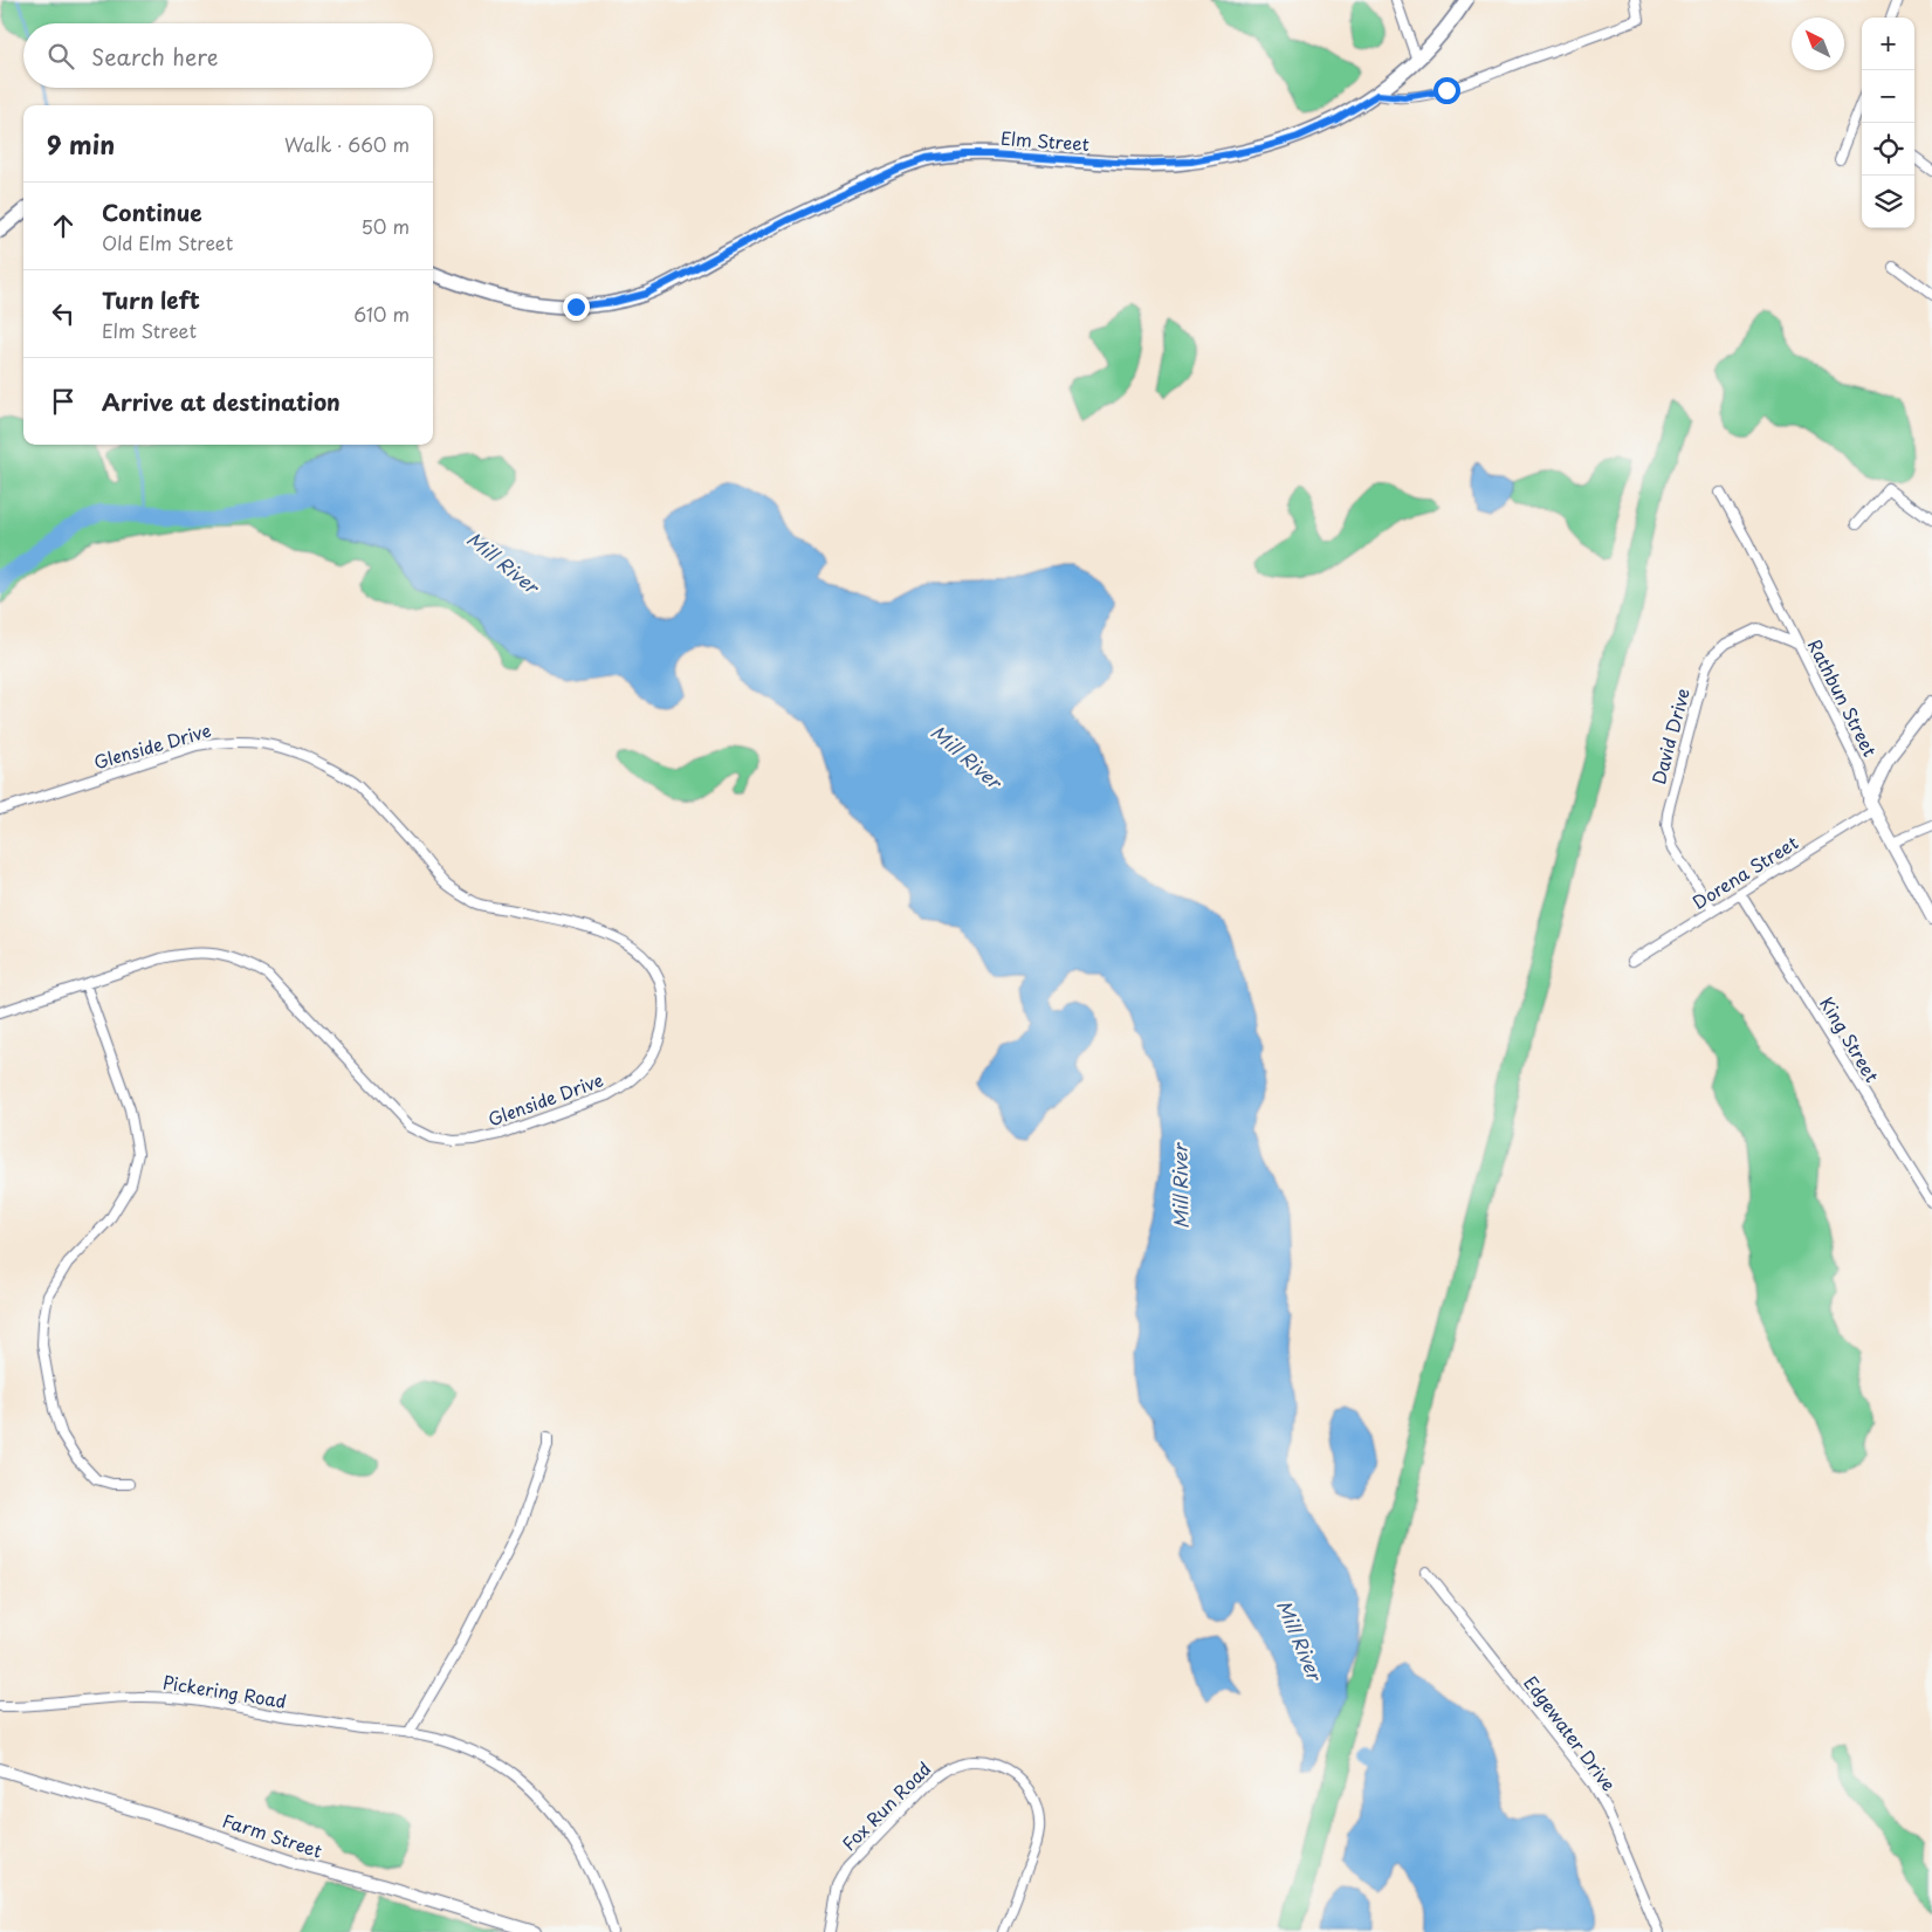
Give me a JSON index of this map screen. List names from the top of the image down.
{
  "streets": {
    "main road": ["Elm Street"],
    "street": [
      "Rathbun Street",
      "David Drive",
      "Glenside Drive",
      "Dorena Street",
      "King Street",
      "Pickering Road",
      "Edgewater Drive",
      "Fox Run Road",
      "Farm Street"
    ]
  },
  "crossings": [
    ["Rathbun Street", "David Drive"],
    ["Rathbun Street", "Dorena Street"],
    ["David Drive", "Dorena Street"],
    ["Dorena Street", "King Street"]
  ],
  "water": ["Mill River"],
  "north": "top left",
  "page": {
    "map_buttons": ["+", "−"],
    "search": "Search here",
    "heading": ["9 min", "Walk · 660 m"],
    "list": [
      ["Continue", "Old Elm Street", "50 m"],
      ["Turn left", "Elm Street", "610 m"],
      "Arrive at destination"
    ]
  }
}
